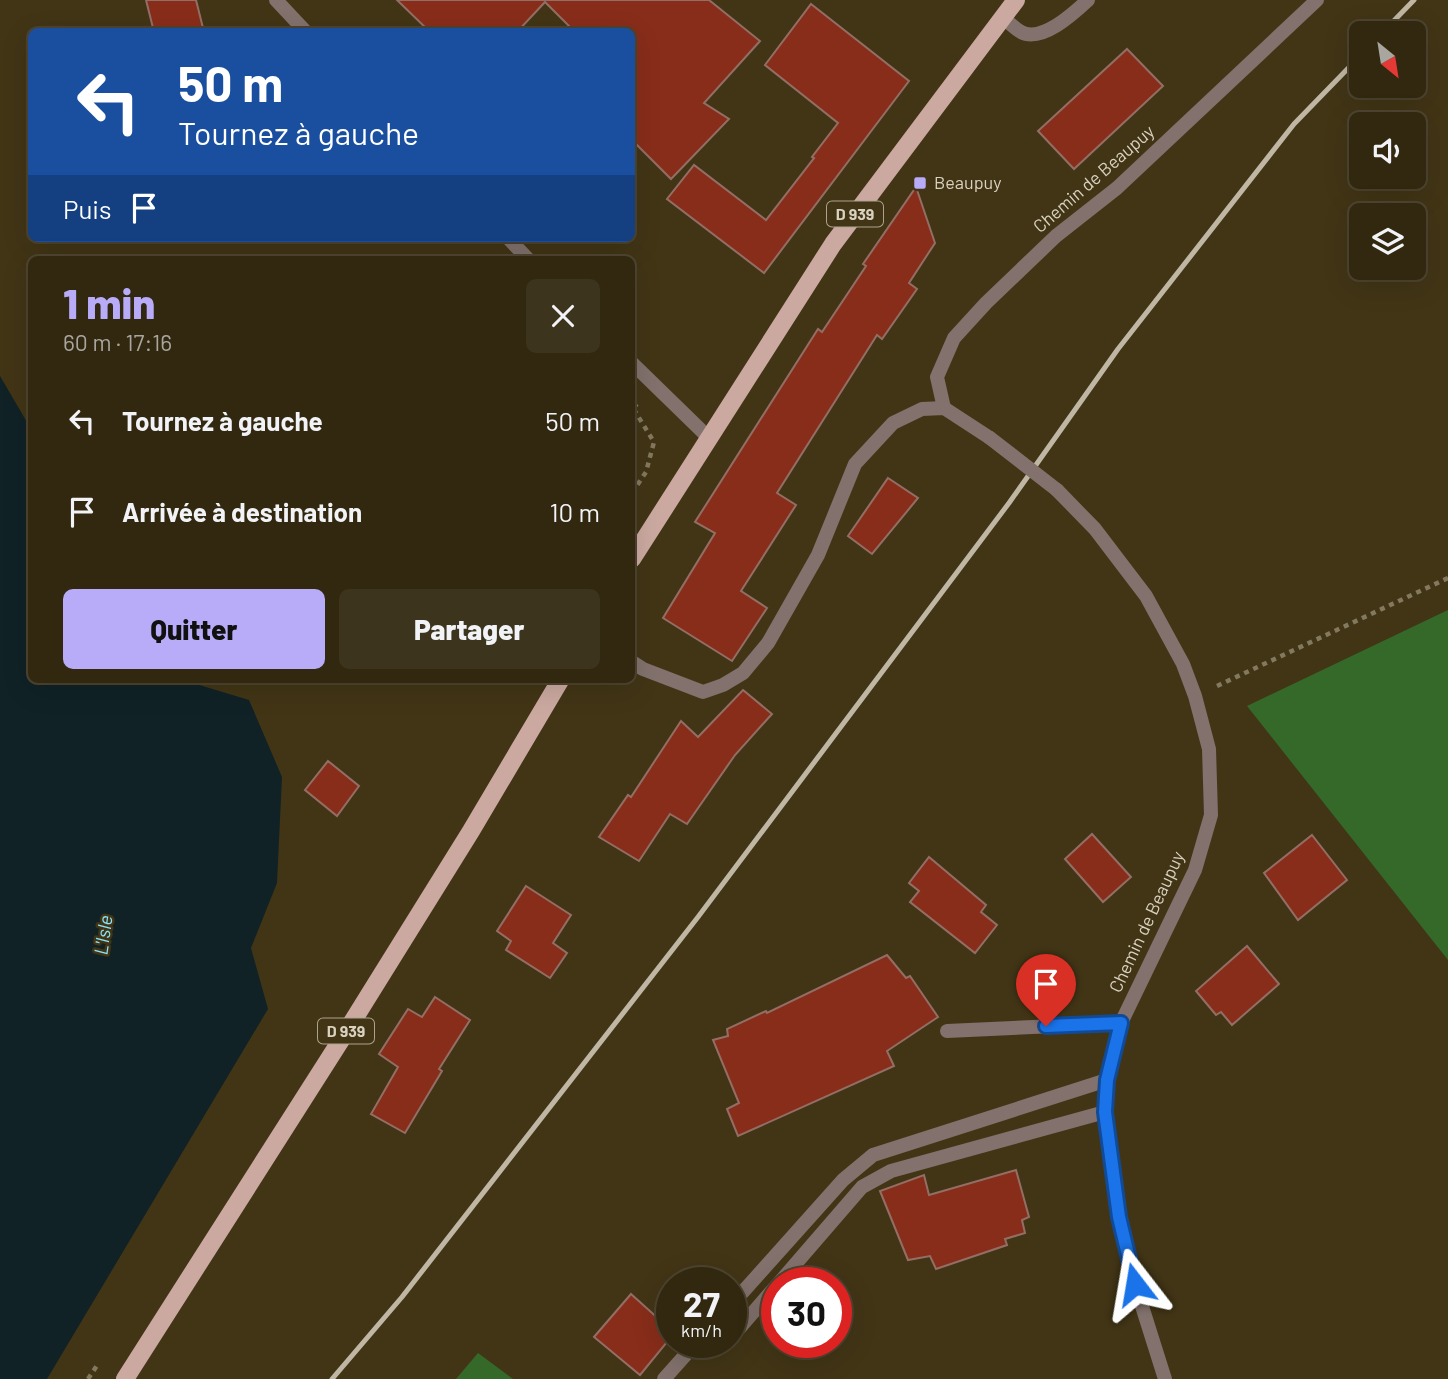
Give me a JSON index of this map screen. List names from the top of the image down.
{
  "streets": {
    "main road": ["D 939"],
    "street": ["Chemin de Beaupuy"]
  },
  "water": ["L'Isle"],
  "places": {
    "transit": ["Beaupuy"]
  },
  "north": "bottom right",
  "page": {
    "turn": ["50 m", "Tournez à gauche"],
    "then": "Puis",
    "heading": ["1 min", "60 m · 17:16"],
    "list": [
      {
        "name": "Tournez à gauche",
        "value": "50 m"
      },
      {
        "name": "Arrivée à destination",
        "value": "10 m"
      }
    ],
    "buttons": ["Quitter", "Partager"],
    "speed": "27 km/h",
    "limit": "30"
  }
}
